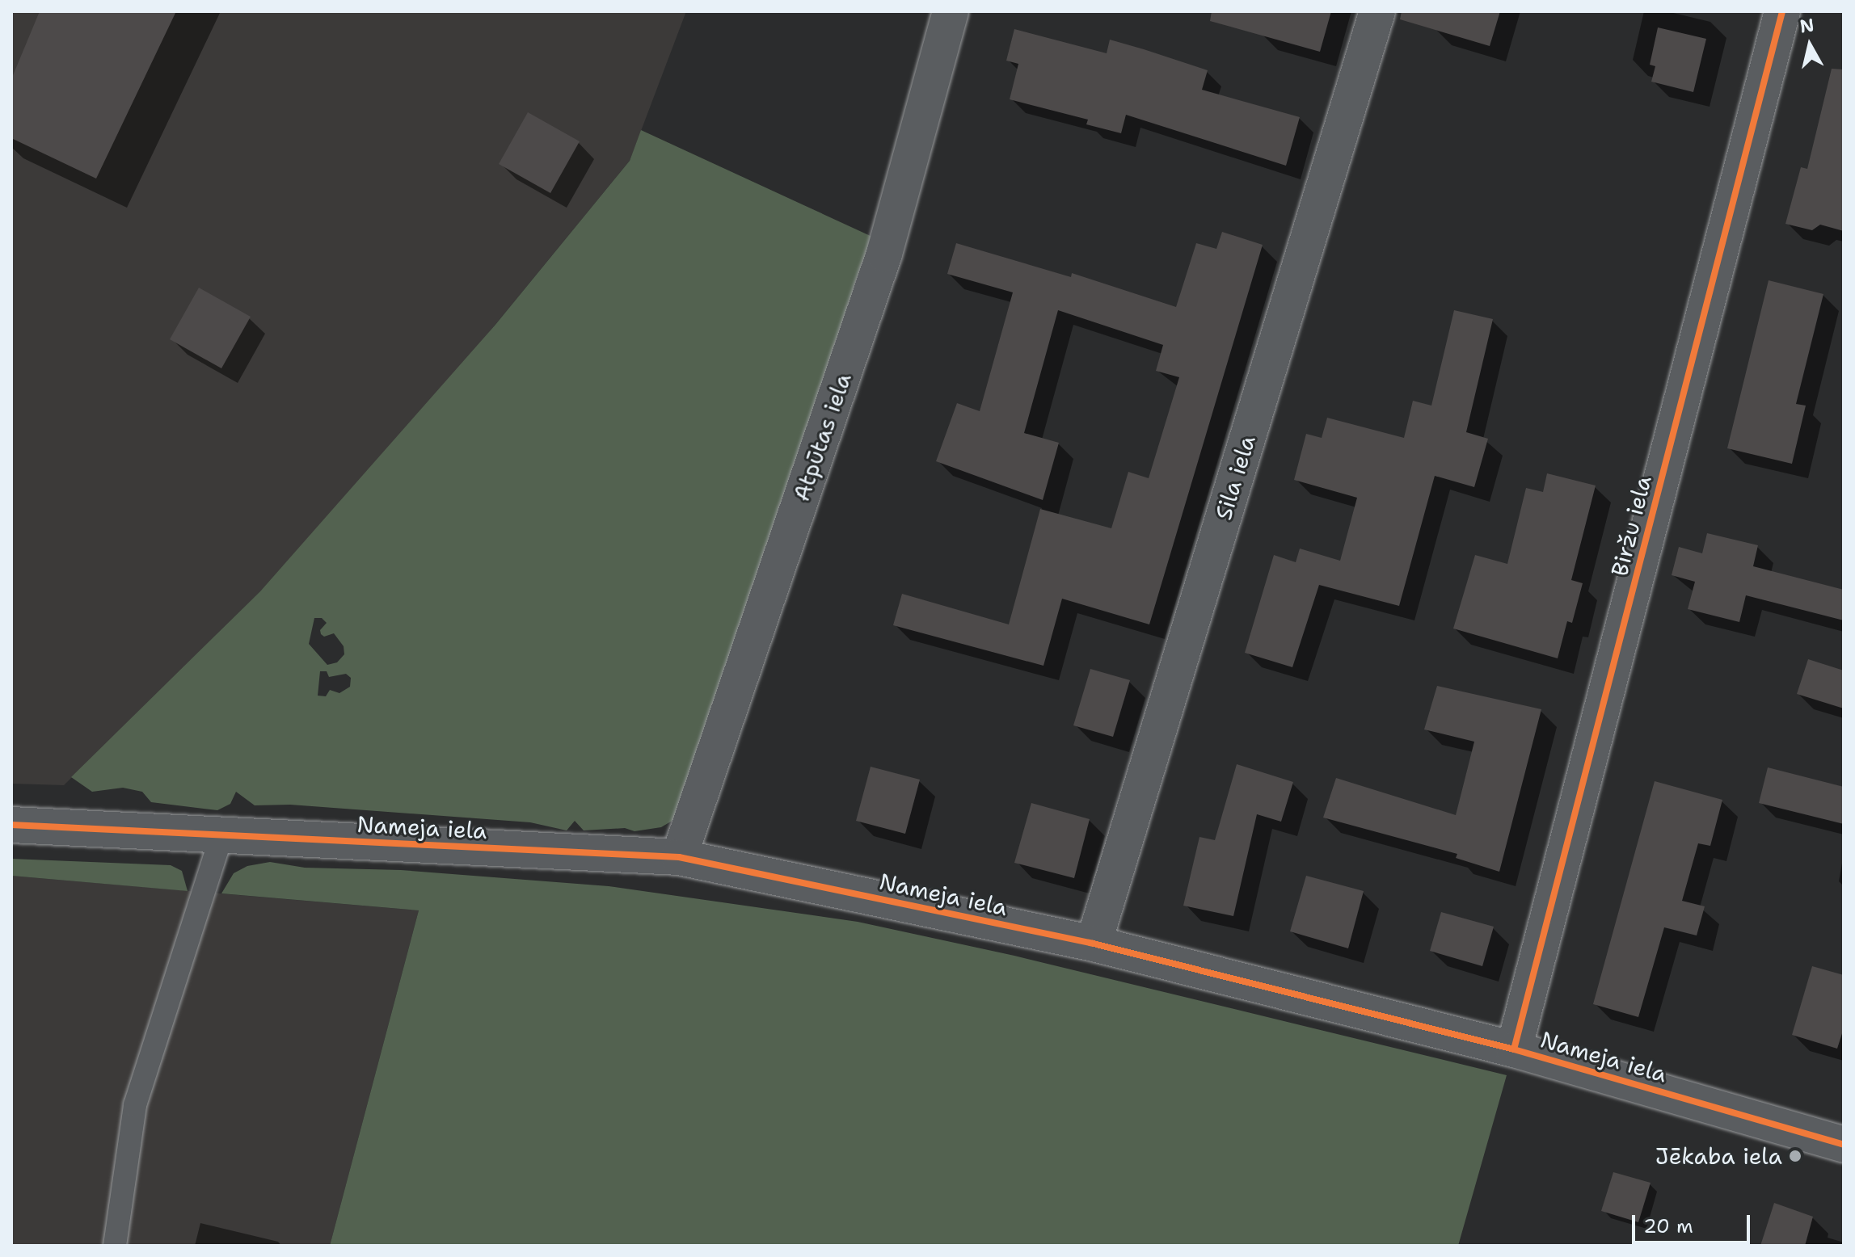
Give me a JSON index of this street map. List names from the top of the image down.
{
  "streets": {
    "street": [
      "Atpūtas iela",
      "Sila iela",
      "Biržu iela",
      "Nameja iela"
    ]
  },
  "crossings": [
    ["Atpūtas iela", "Nameja iela"],
    ["Sila iela", "Nameja iela"],
    ["Biržu iela", "Nameja iela"]
  ],
  "places": ["Jēkaba iela"],
  "scale_bar": "20 m",
  "north": "top"
}
